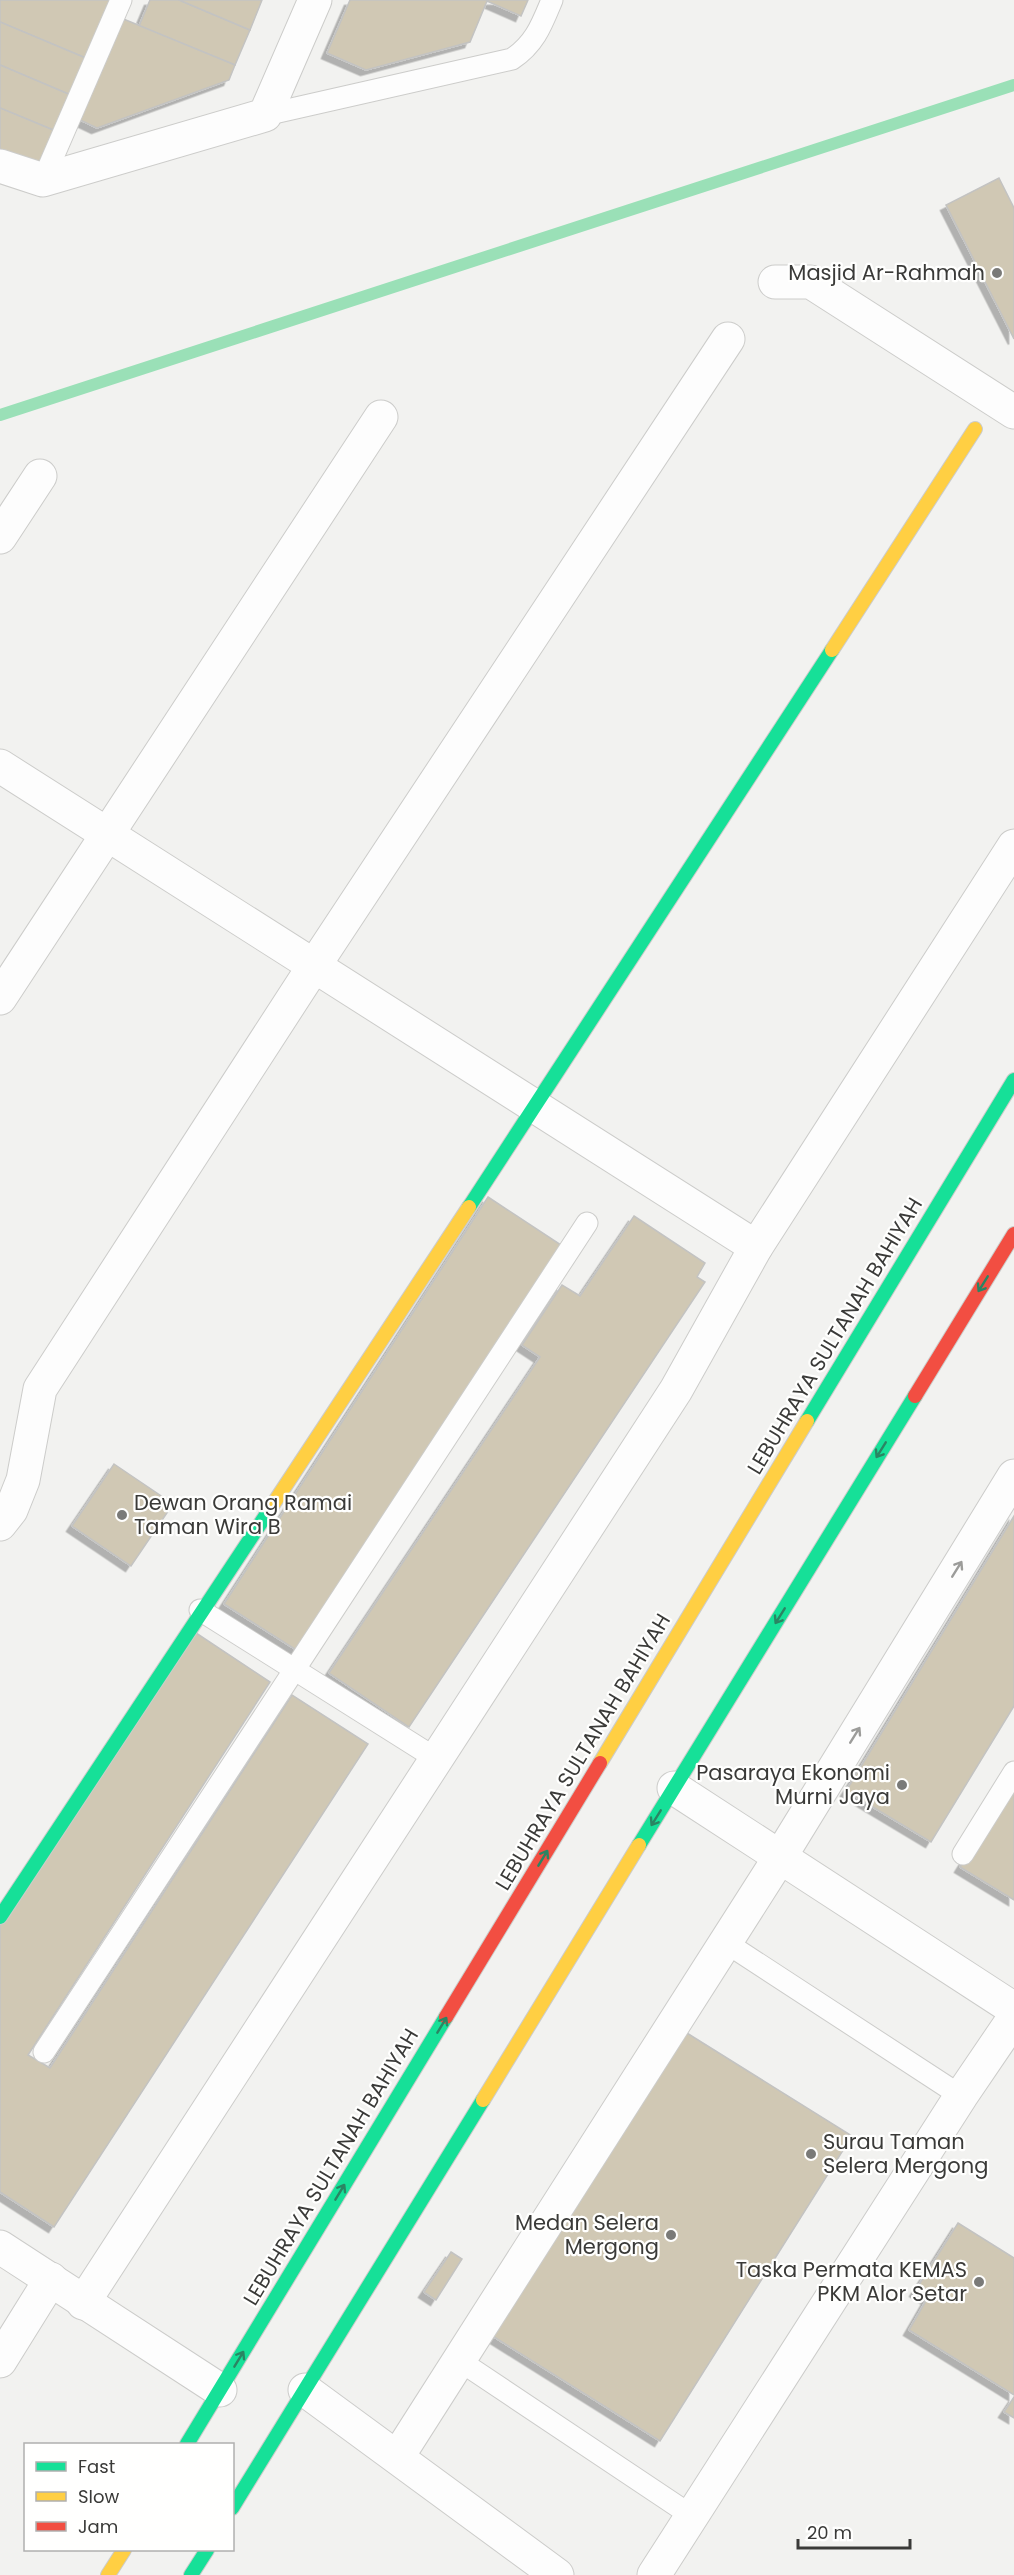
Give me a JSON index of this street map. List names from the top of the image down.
{
  "streets": {
    "main road": ["LEBUHRAYA SULTANAH BAHIYAH"]
  },
  "places": [
    "Masjid Ar-Rahmah",
    "Dewan Orang Ramai Taman Wira B",
    "Pasaraya Ekonomi Murni Jaya",
    "Surau Taman Selera Mergong",
    "Medan Selera Mergong",
    "Taska Permata KEMAS PKM Alor Setar"
  ],
  "legend": ["Fast", "Slow", "Jam"],
  "scale_bar": "20 m"
}
